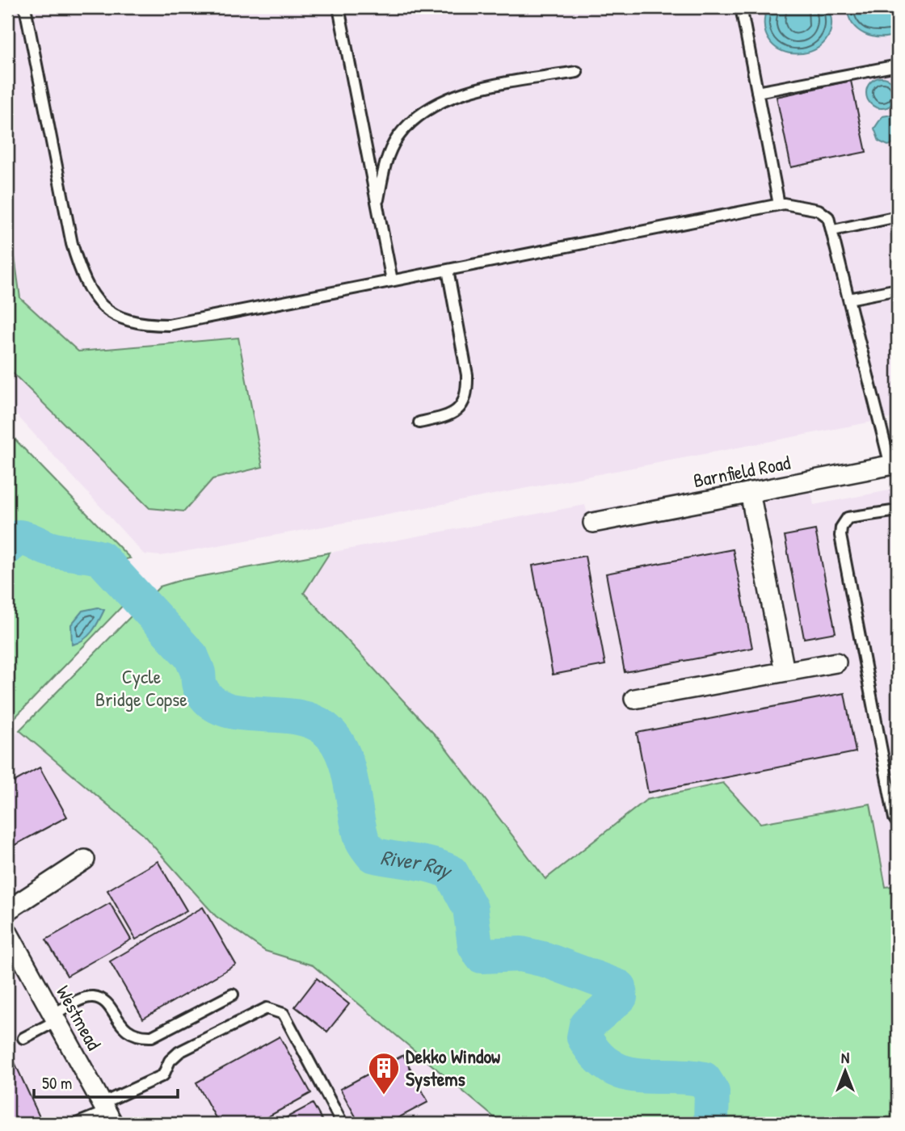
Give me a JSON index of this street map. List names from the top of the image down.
{
  "streets": {
    "street": ["Barnfield Road", "Westmead"]
  },
  "water": ["River Ray"],
  "parks": ["Cycle Bridge Copse"],
  "places": {
    "building": ["Dekko Window Systems"]
  },
  "scale_bar": "50 m",
  "north": "top"
}
